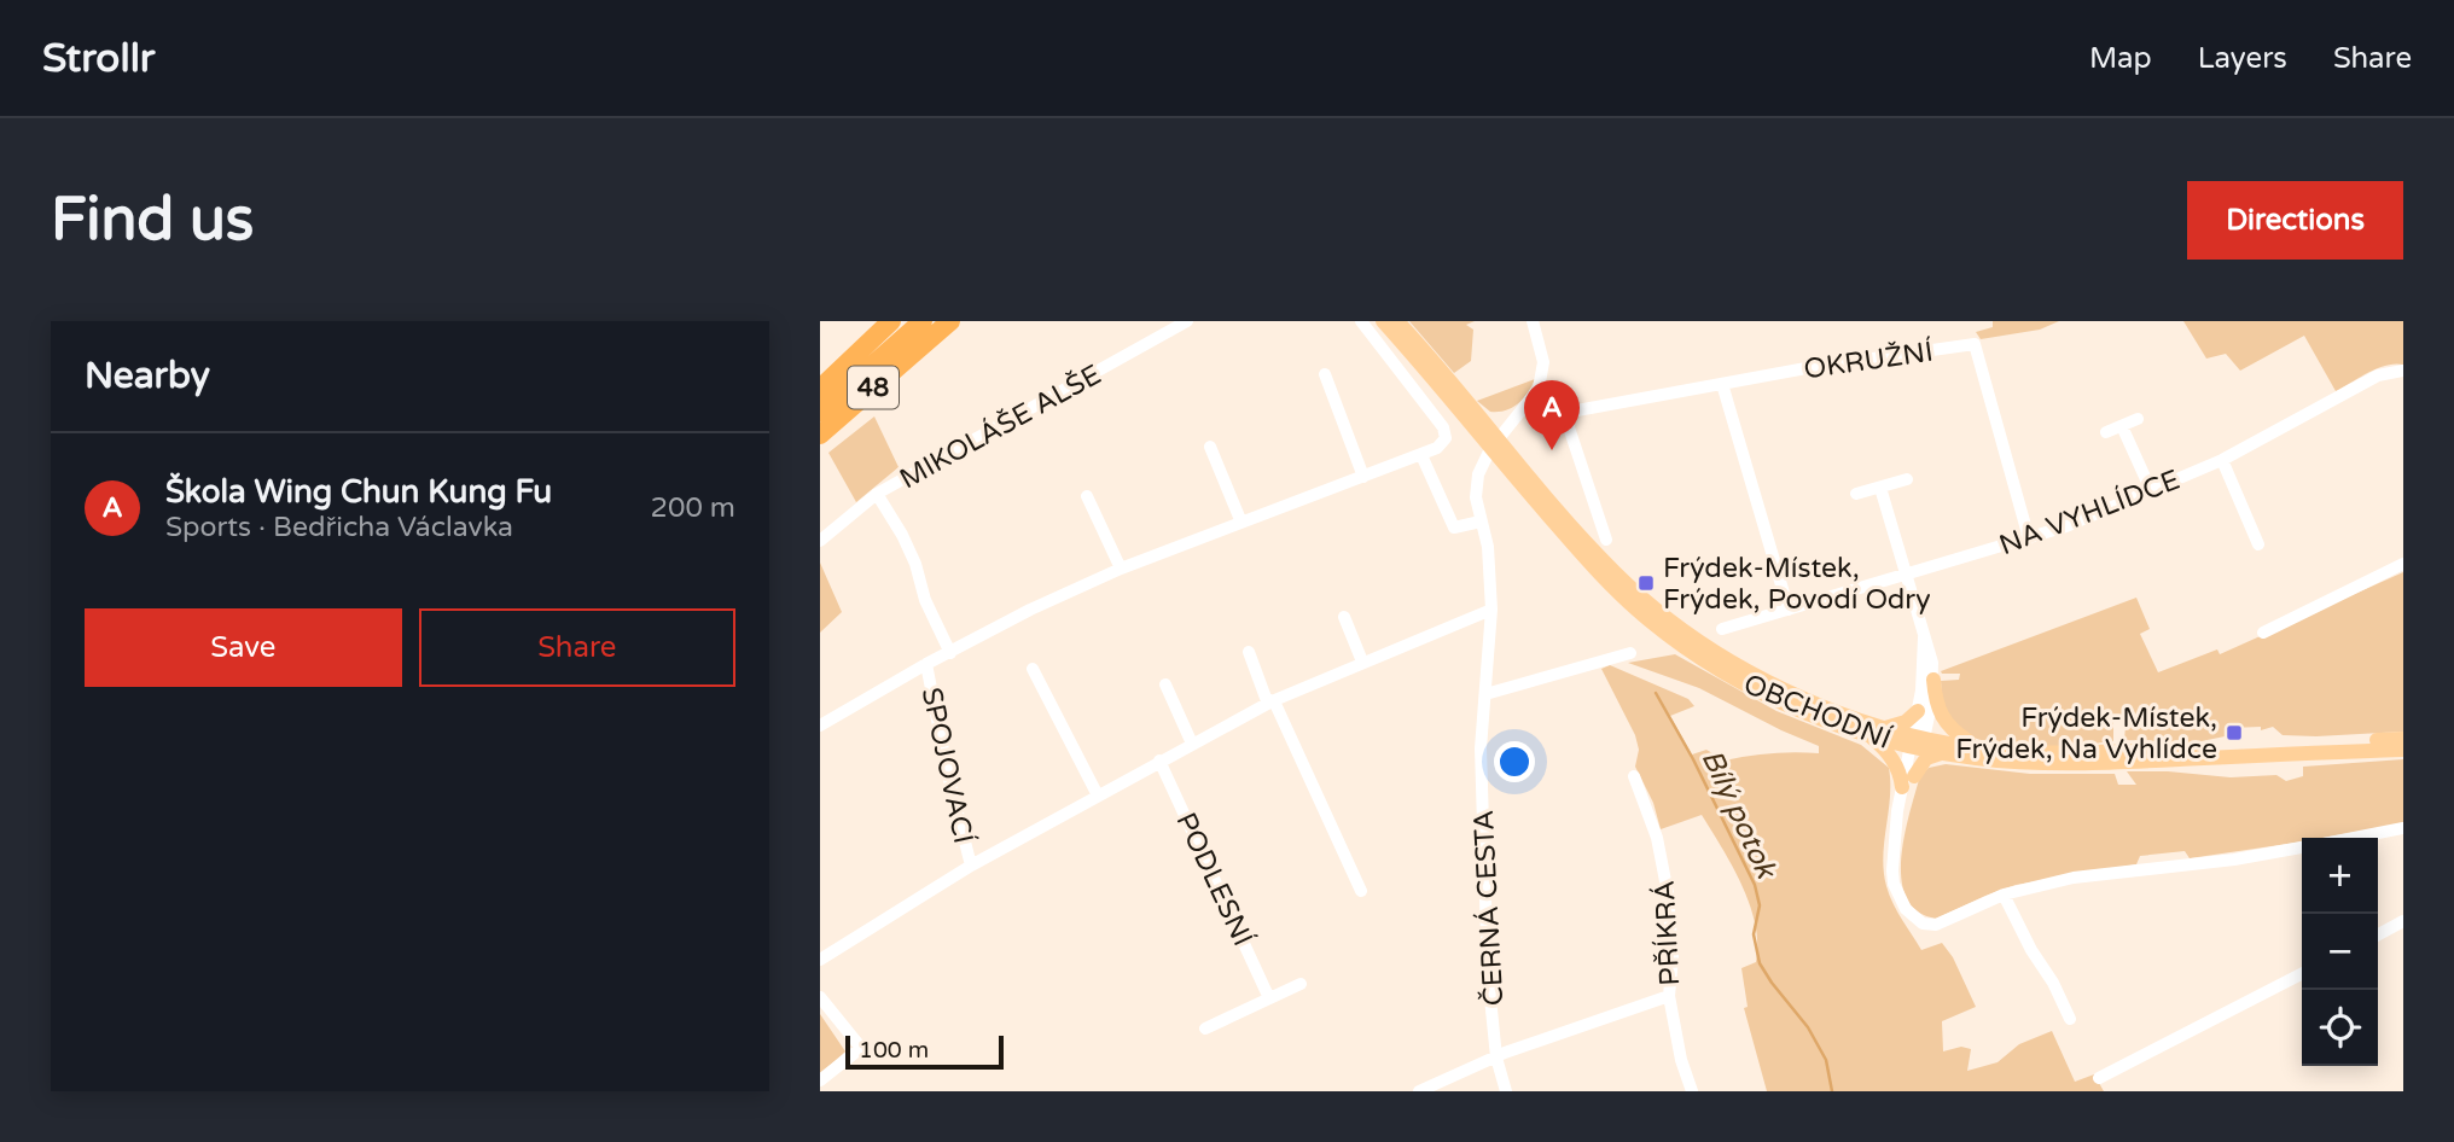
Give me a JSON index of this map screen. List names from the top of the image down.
{
  "streets": {
    "highway": ["48"],
    "main road": ["OBCHODNÍ"],
    "street": [
      "OKRUŽNÍ",
      "MIKOLÁŠE ALŠE",
      "NA VYHLÍDCE",
      "SPOJOVACÍ",
      "PODLESNÍ",
      "ČERNÁ CESTA",
      "PŘÍKRÁ"
    ]
  },
  "crossings": [
    ["OKRUŽNÍ", "NA VYHLÍDCE"],
    ["OBCHODNÍ", "ČERNÁ CESTA"]
  ],
  "water": ["Bílý potok"],
  "places": {
    "transit": ["Frýdek-Místek, Frýdek, Povodí Odry", "Frýdek-Místek, Frýdek, Na Vyhlídce"]
  },
  "scale_bar": "100 m",
  "page": {
    "header": "Strollr",
    "nav": ["Map", "Layers", "Share"],
    "buttons": [
      "Directions",
      ["Save", "Share"]
    ],
    "title": "Find us",
    "heading": "Nearby",
    "pins": "A",
    "list": [
      {
        "mark": "A",
        "name": "Škola Wing Chun Kung Fu",
        "note": "Sports · Bedřicha Václavka",
        "value": "200 m"
      }
    ],
    "map_buttons": ["+", "−"],
    "scale": "100 m"
  }
}
